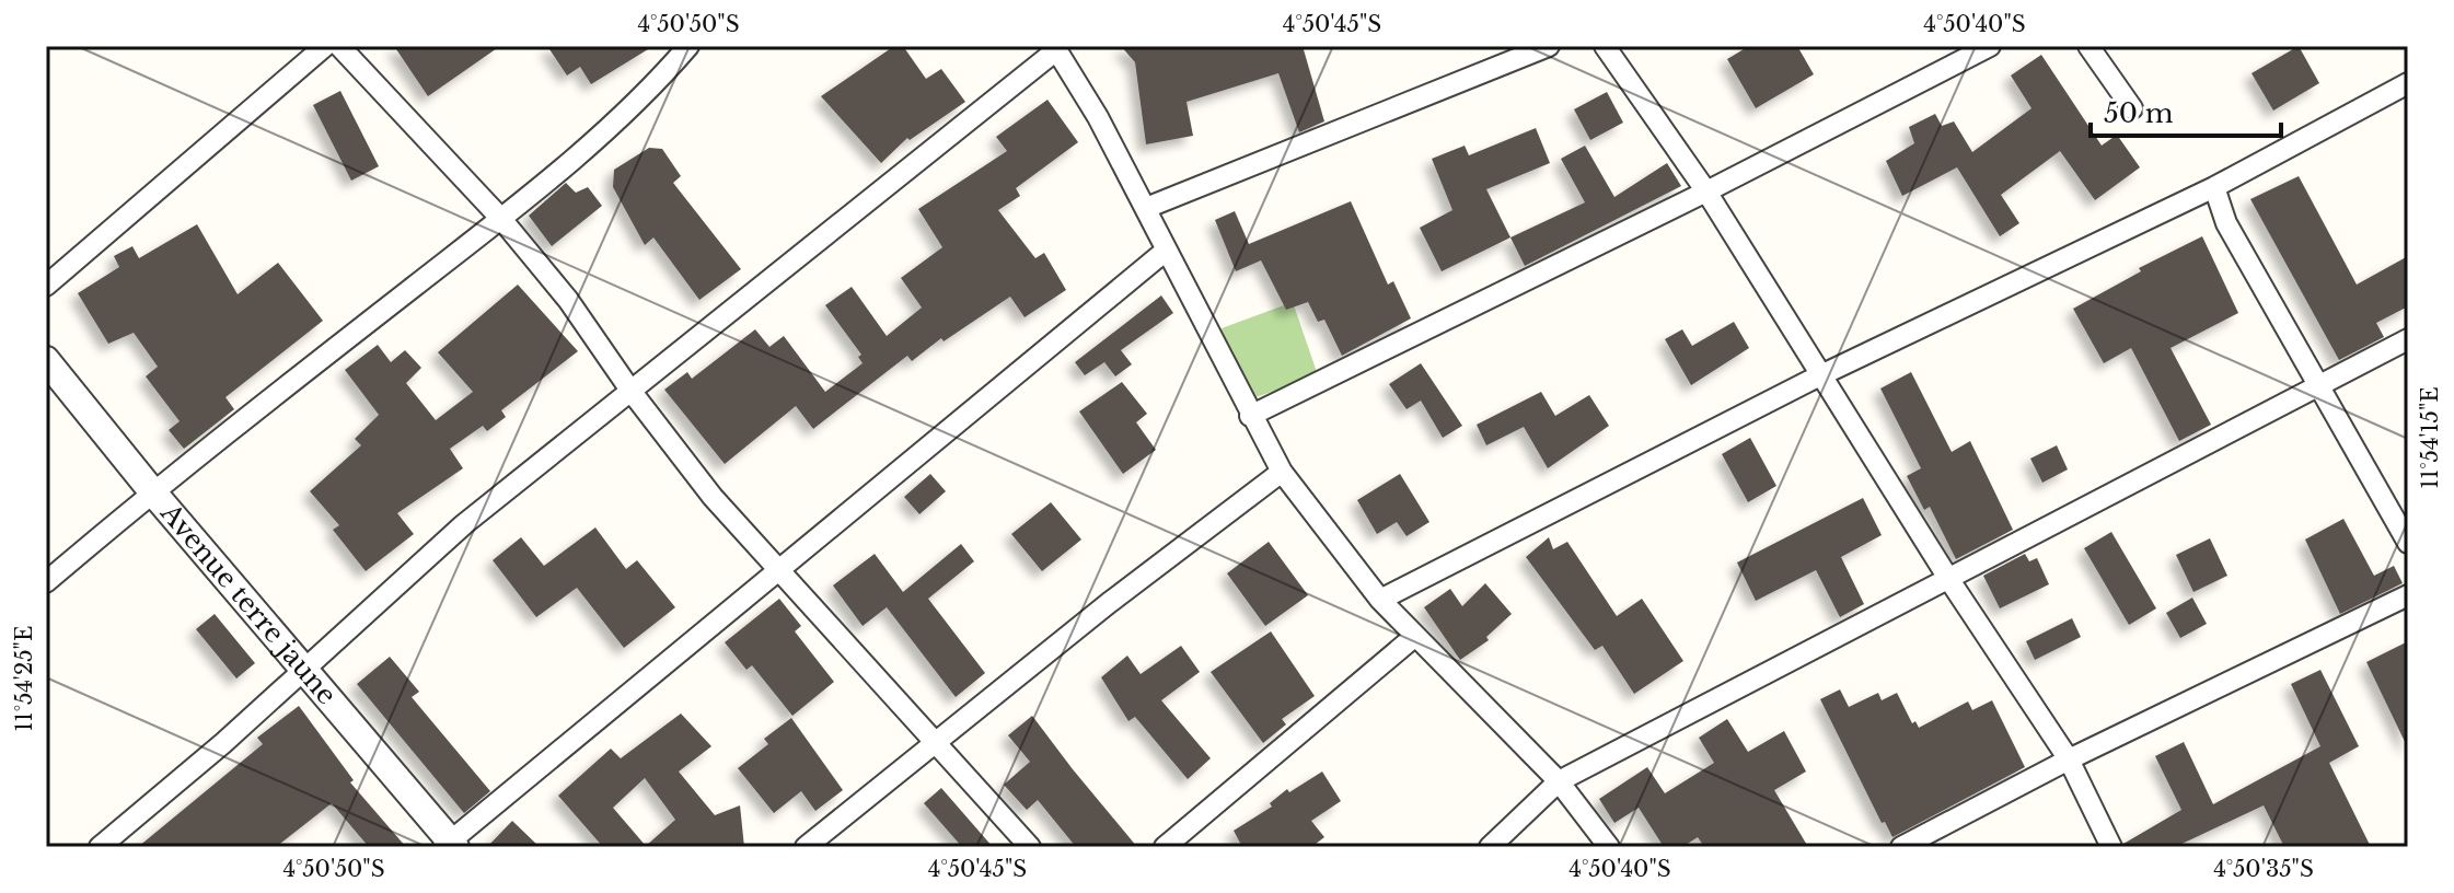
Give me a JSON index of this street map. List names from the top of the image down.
{
  "streets": {
    "street": ["Avenue terre jaune"]
  },
  "scale_bar": "50 m",
  "coordinates": [
    "4°50'50\"S",
    "4°50'45\"S",
    "4°50'40\"S",
    "11°54'15\"E",
    "11°54'25\"E",
    "4°50'35\"S"
  ]
}
